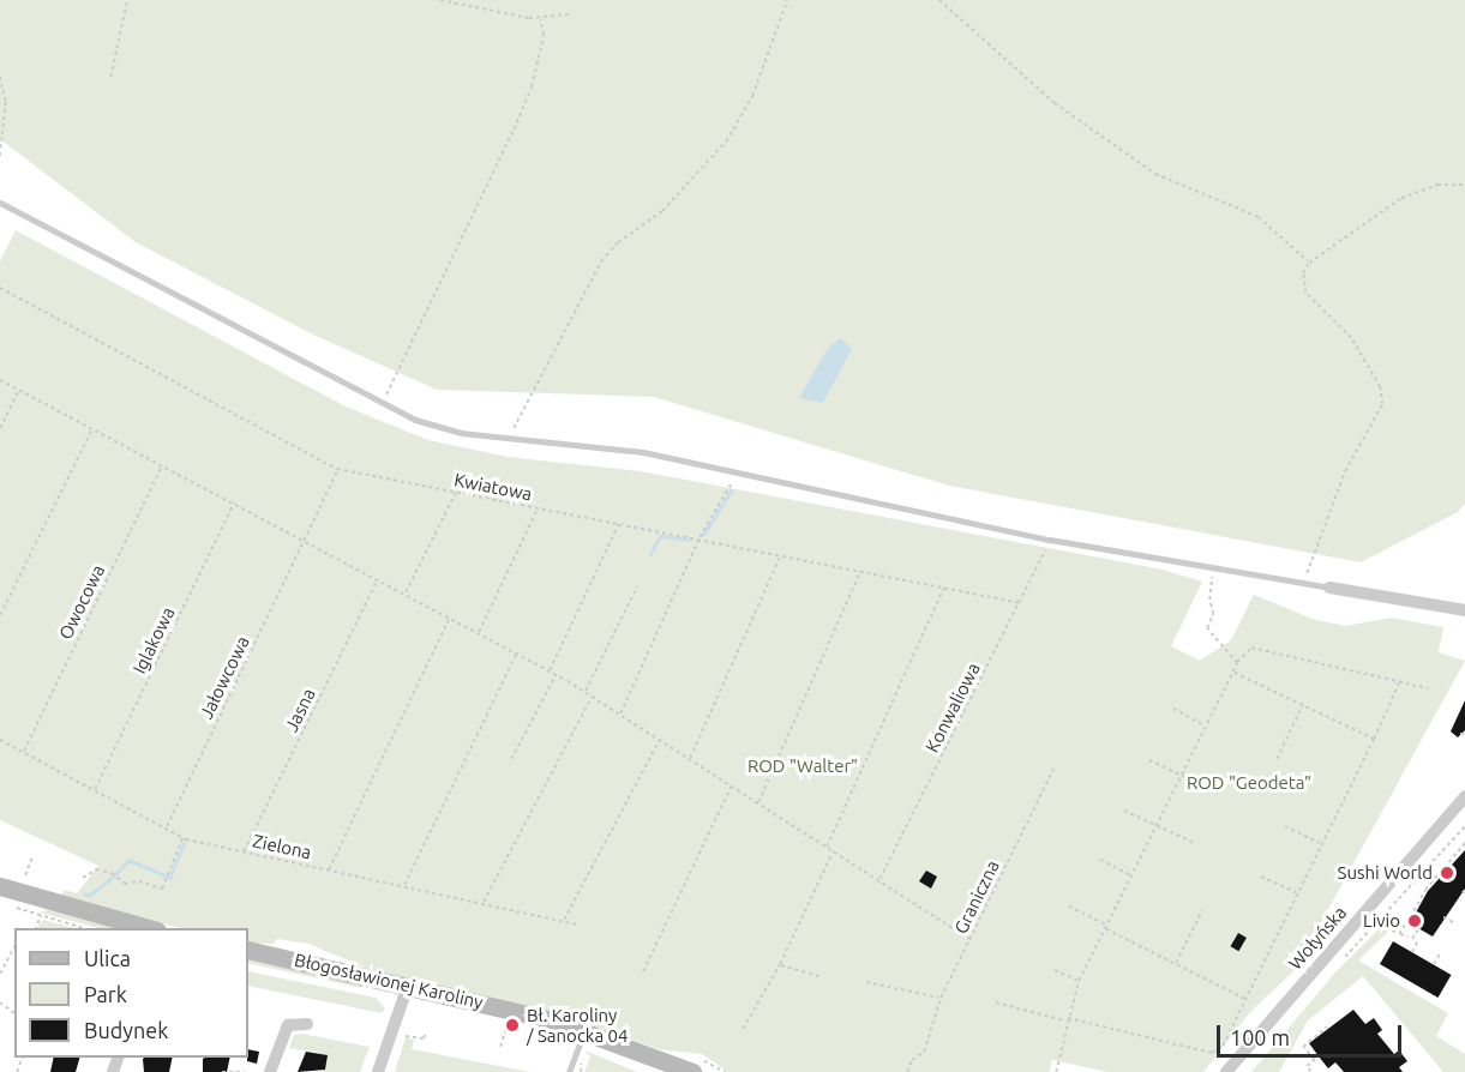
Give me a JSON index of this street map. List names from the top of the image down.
{
  "streets": {
    "street": ["Wołyńska", "Błogosławionej Karoliny"],
    "path": [
      "Kwiatowa",
      "Owocowa",
      "Iglakowa",
      "Jałowcowa",
      "Konwaliowa",
      "Jasna",
      "Zielona",
      "Graniczna"
    ]
  },
  "crossings": [
    ["Kwiatowa", "Jałowcowa"],
    ["Kwiatowa", "Konwaliowa"],
    ["Owocowa", "Zielona"],
    ["Iglakowa", "Zielona"],
    ["Jałowcowa", "Zielona"],
    ["Jasna", "Zielona"]
  ],
  "parks": ["ROD \"Walter\"", "ROD \"Geodeta\""],
  "places": ["Sushi World", "Livio", "Bł. Karoliny / Sanocka 04"],
  "legend": ["Ulica", "Park", "Budynek"],
  "scale_bar": "100 m"
}
